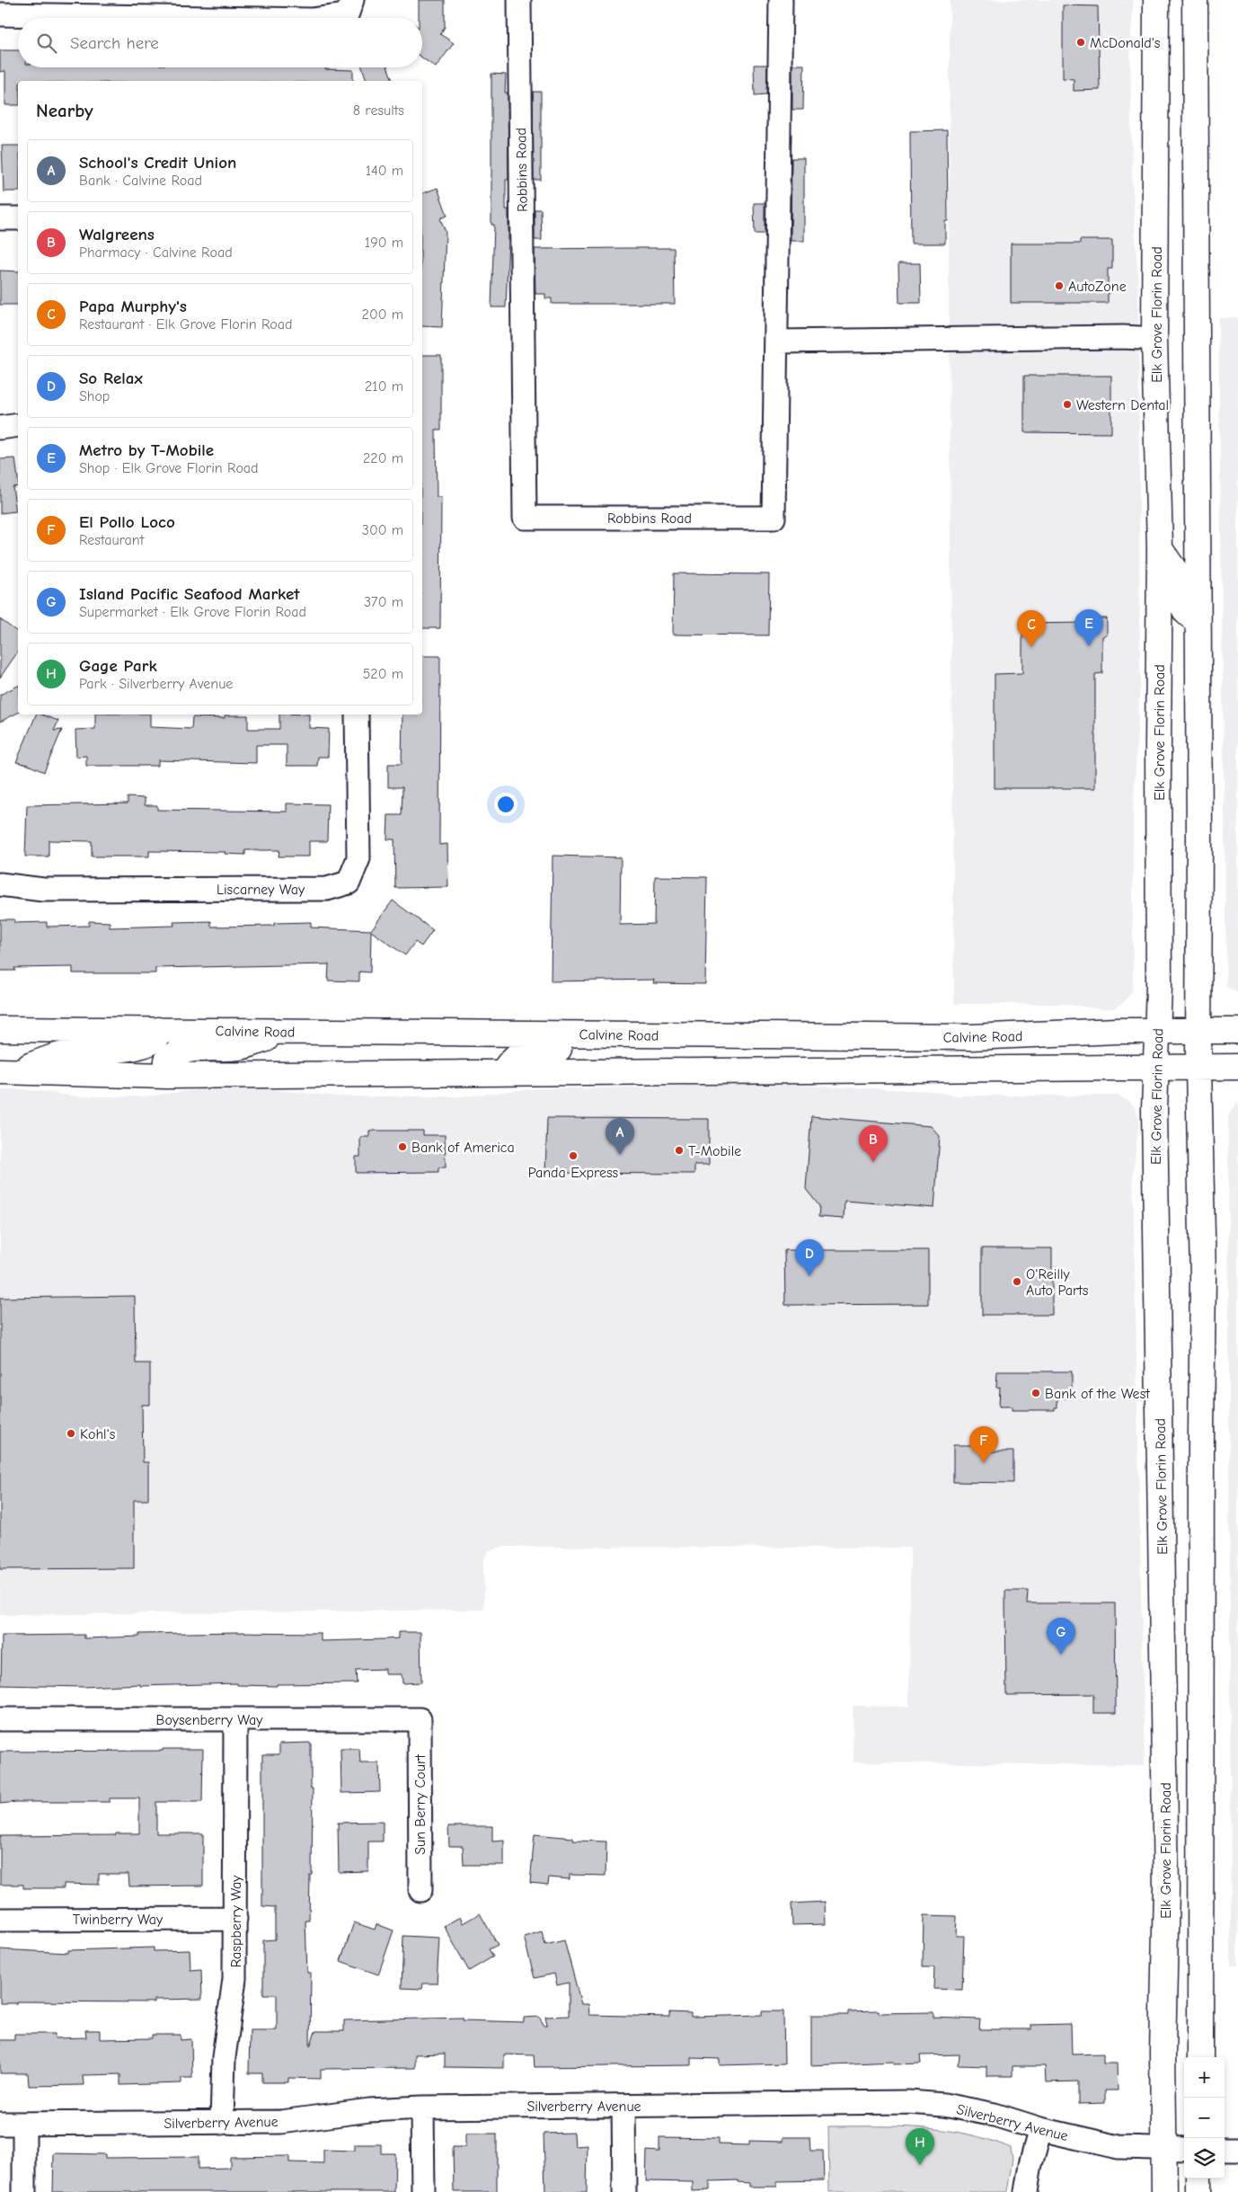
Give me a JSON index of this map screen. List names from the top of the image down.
{
  "streets": {
    "main road": ["Elk Grove Florin Road", "Calvine Road"],
    "street": [
      "Robbins Road",
      "Liscarney Way",
      "Boysenberry Way",
      "Sun Berry Court",
      "Twinberry Way",
      "Raspberry Way",
      "Silverberry Avenue"
    ]
  },
  "crossings": [
    ["Elk Grove Florin Road", "Calvine Road"],
    ["Elk Grove Florin Road", "Silverberry Avenue"],
    ["Boysenberry Way", "Sun Berry Court"],
    ["Boysenberry Way", "Raspberry Way"],
    ["Twinberry Way", "Raspberry Way"],
    ["Raspberry Way", "Silverberry Avenue"]
  ],
  "places": [
    "McDonald's",
    "AutoZone",
    "Western Dental",
    "Bank of America",
    "T-Mobile",
    "Panda Express",
    "O'Reilly Auto Parts",
    "Bank of the West",
    "Kohl's"
  ],
  "page": {
    "search": "Search here",
    "heading": ["Nearby", "8 results"],
    "list": [
      {
        "mark": "A",
        "name": "School's Credit Union",
        "note": "Bank · Calvine Road",
        "value": "140 m"
      },
      {
        "mark": "B",
        "name": "Walgreens",
        "note": "Pharmacy · Calvine Road",
        "value": "190 m"
      },
      {
        "mark": "C",
        "name": "Papa Murphy's",
        "note": "Restaurant · Elk Grove Florin Road",
        "value": "200 m"
      },
      {
        "mark": "D",
        "name": "So Relax",
        "note": "Shop",
        "value": "210 m"
      },
      {
        "mark": "E",
        "name": "Metro by T-Mobile",
        "note": "Shop · Elk Grove Florin Road",
        "value": "220 m"
      },
      {
        "mark": "F",
        "name": "El Pollo Loco",
        "note": "Restaurant",
        "value": "300 m"
      },
      {
        "mark": "G",
        "name": "Island Pacific Seafood Market",
        "note": "Supermarket · Elk Grove Florin Road",
        "value": "370 m"
      },
      {
        "mark": "H",
        "name": "Gage Park",
        "note": "Park · Silverberry Avenue",
        "value": "520 m"
      }
    ],
    "pins": [
      "E",
      "C",
      "A",
      "B",
      "D",
      "F",
      "G",
      "H"
    ],
    "map_buttons": ["+", "−"]
  }
}
